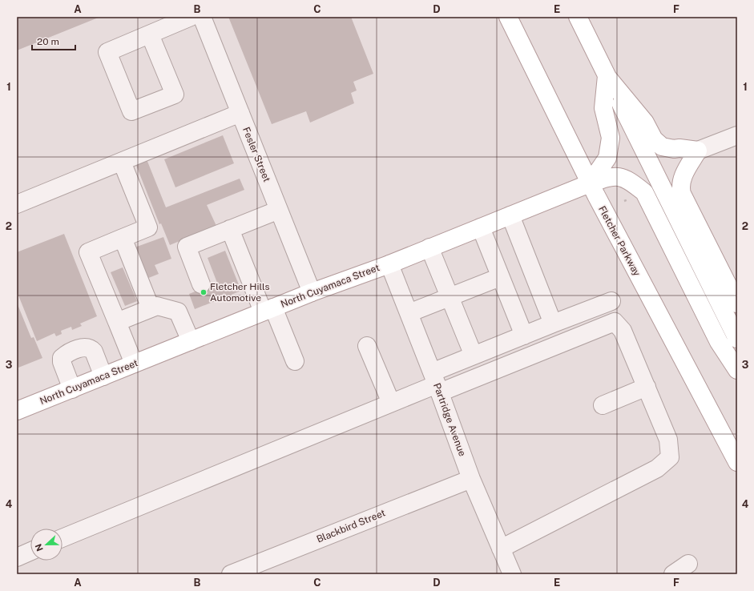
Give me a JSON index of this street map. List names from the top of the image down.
{
  "streets": {
    "main road": ["Fletcher Parkway", "North Cuyamaca Street"],
    "street": ["Fesler Street", "Partridge Avenue", "Blackbird Street"]
  },
  "crossings": [
    ["Fesler Street", "North Cuyamaca Street"],
    ["Fletcher Parkway", "North Cuyamaca Street"],
    ["North Cuyamaca Street", "Partridge Avenue"],
    ["Partridge Avenue", "Blackbird Street"]
  ],
  "places": ["Fletcher Hills Automotive"],
  "scale_bar": "20 m",
  "north": "left",
  "grid": {
    "columns": [
      "A",
      "B",
      "C",
      "D",
      "E",
      "F"
    ],
    "rows": [
      "1",
      "2",
      "3",
      "4"
    ]
  }
}
